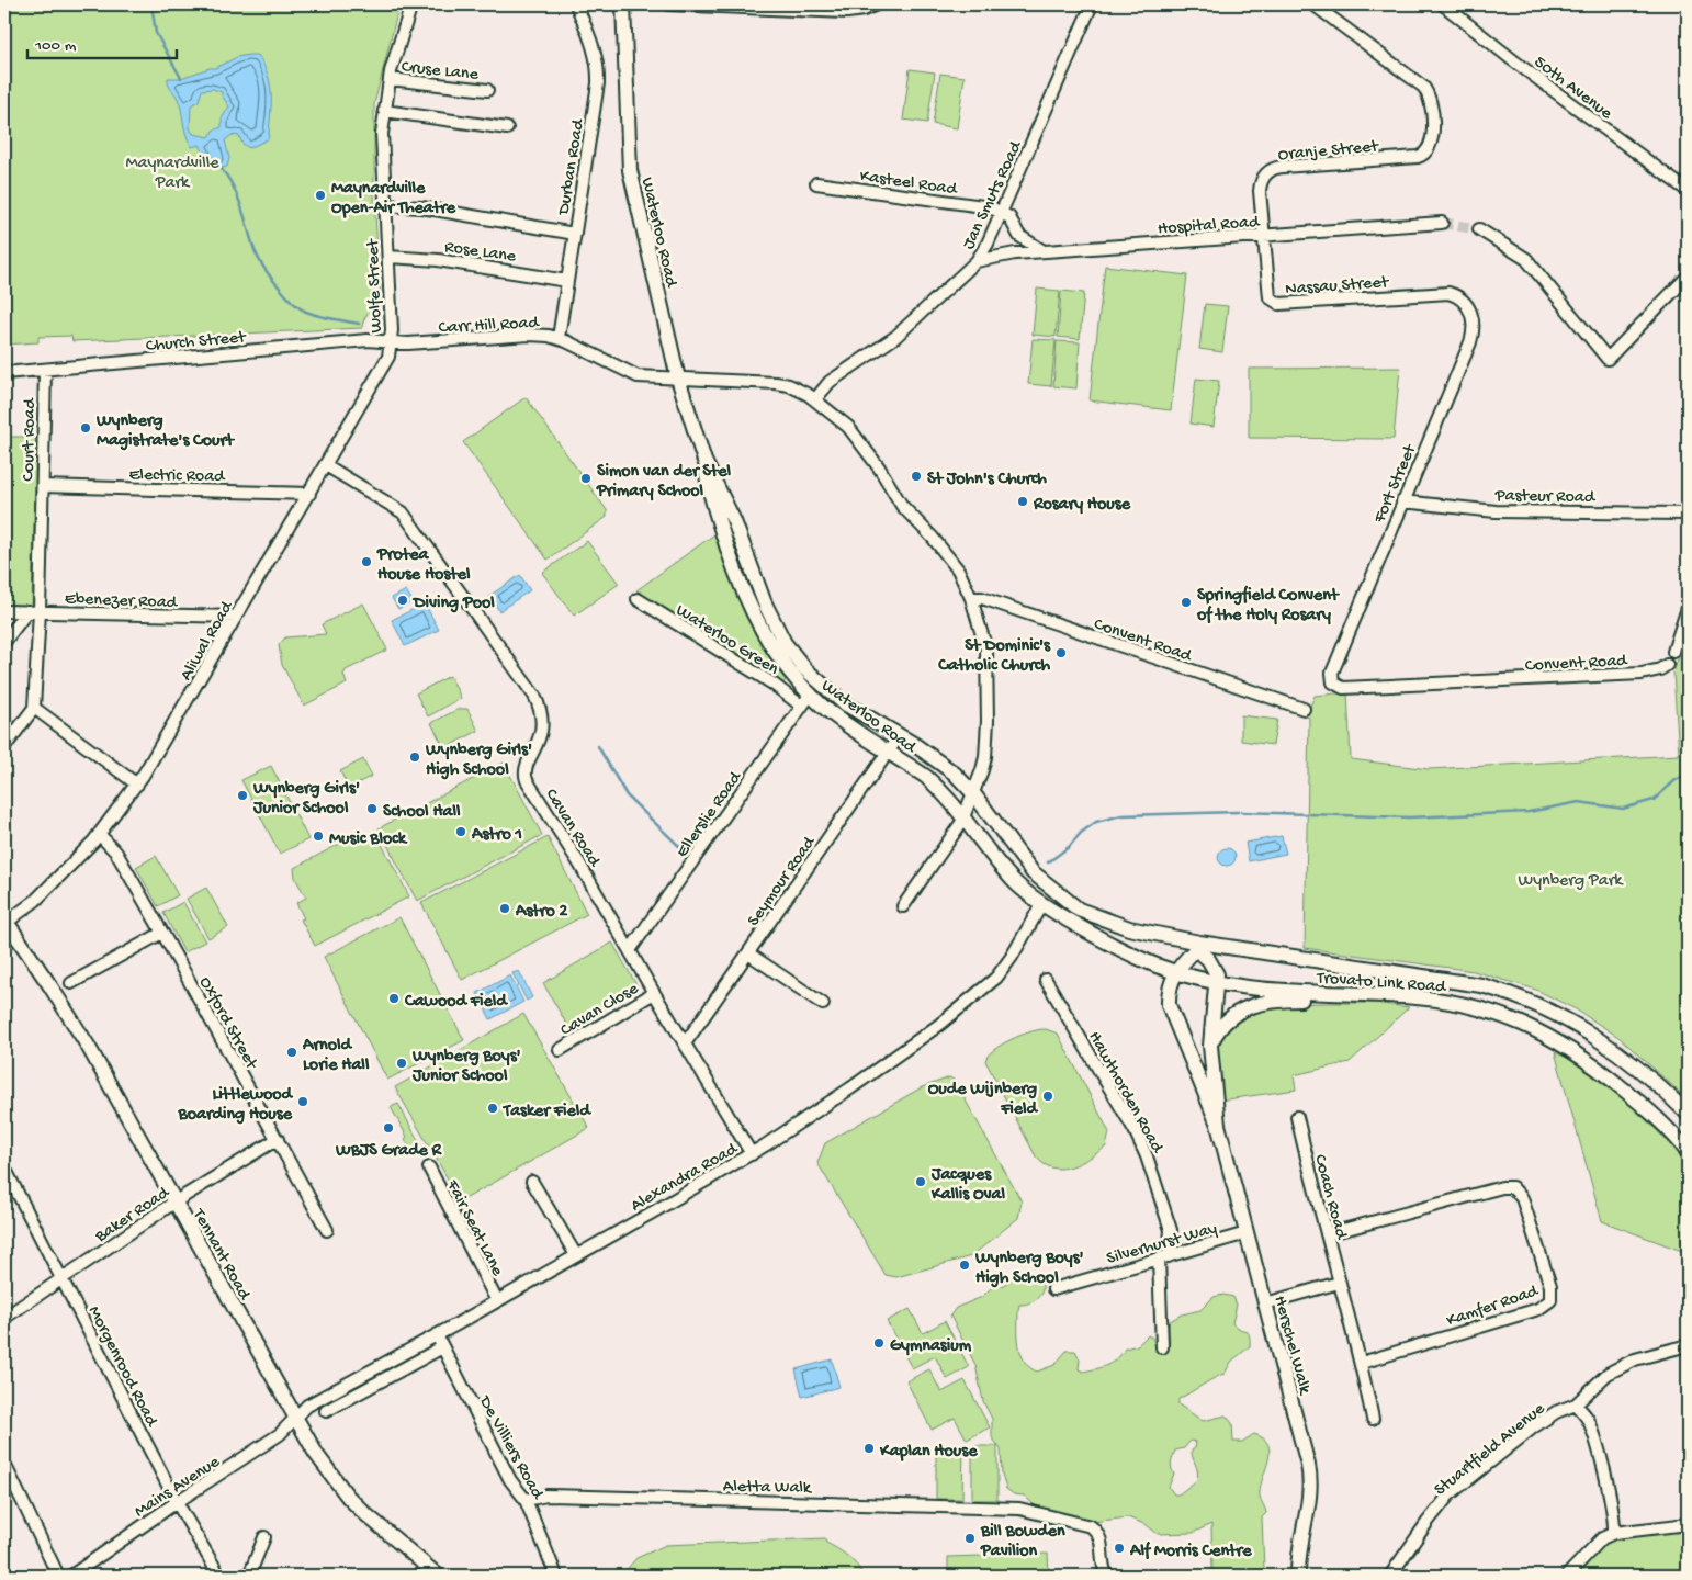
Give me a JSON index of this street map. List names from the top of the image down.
{
  "streets": {
    "main road": [
      "Waterloo Road",
      "Trovato Link Road",
      "Tennant Road",
      "Herschel Walk"
    ],
    "street": [
      "Cruse Lane",
      "50th Avenue",
      "Oranje Street",
      "Durban Road",
      "Kasteel Road",
      "Jan Smuts Road",
      "Hospital Road",
      "Rose Lane",
      "Nassau Street",
      "Wolfe Street",
      "Carr Hill Road",
      "Church Street",
      "Court Road",
      "Electric Road",
      "Fort Street",
      "Pasteur Road",
      "Ebenezer Road",
      "Waterloo Green",
      "Convent Road",
      "Aliwal Road",
      "Ellerslie Road",
      "Cavan Road",
      "Seymour Road",
      "Cavan Close",
      "Oxford Street",
      "Hawthorden Road",
      "Alexandra Road",
      "Coach Road",
      "Baker Road",
      "Fair Seat Lane",
      "Silverhurst Way",
      "Kamfer Road",
      "Morgenrood Road",
      "De Villiers Road",
      "Stuartfield Avenue",
      "Mains Avenue",
      "Aletta Walk"
    ]
  },
  "crossings": [
    ["Cruse Lane", "Wolfe Street"],
    ["Oranje Street", "Hospital Road"],
    ["Oranje Street", "Nassau Street"],
    ["Durban Road", "Rose Lane"],
    ["Durban Road", "Carr Hill Road"],
    ["Kasteel Road", "Jan Smuts Road"],
    ["Jan Smuts Road", "Hospital Road"],
    ["Jan Smuts Road", "Carr Hill Road"],
    ["Hospital Road", "Nassau Street"],
    ["Waterloo Road", "Carr Hill Road"],
    ["Waterloo Road", "Ellerslie Road"],
    ["Waterloo Road", "Seymour Road"],
    ["Waterloo Road", "Trovato Link Road"],
    ["Waterloo Road", "Alexandra Road"],
    ["Rose Lane", "Wolfe Street"],
    ["Nassau Street", "Fort Street"],
    ["Wolfe Street", "Carr Hill Road"],
    ["Wolfe Street", "Church Street"],
    ["Wolfe Street", "Aliwal Road"],
    ["Carr Hill Road", "Church Street"],
    ["Carr Hill Road", "Convent Road"],
    ["Carr Hill Road", "Aliwal Road"],
    ["Church Street", "Court Road"],
    ["Church Street", "Aliwal Road"],
    ["Court Road", "Electric Road"],
    ["Court Road", "Ebenezer Road"],
    ["Electric Road", "Aliwal Road"],
    ["Fort Street", "Pasteur Road"],
    ["Fort Street", "Convent Road"],
    ["Ebenezer Road", "Aliwal Road"],
    ["Waterloo Green", "Ellerslie Road"],
    ["Aliwal Road", "Cavan Road"],
    ["Aliwal Road", "Oxford Street"],
    ["Aliwal Road", "Tennant Road"],
    ["Ellerslie Road", "Cavan Road"],
    ["Cavan Road", "Seymour Road"],
    ["Cavan Road", "Cavan Close"],
    ["Cavan Road", "Alexandra Road"],
    ["Trovato Link Road", "Alexandra Road"],
    ["Trovato Link Road", "Herschel Walk"],
    ["Oxford Street", "Baker Road"],
    ["Hawthorden Road", "Silverhurst Way"],
    ["Alexandra Road", "Fair Seat Lane"],
    ["Alexandra Road", "Tennant Road"],
    ["Alexandra Road", "De Villiers Road"],
    ["Alexandra Road", "Mains Avenue"],
    ["Coach Road", "Kamfer Road"],
    ["Baker Road", "Tennant Road"],
    ["Baker Road", "Morgenrood Road"],
    ["Silverhurst Way", "Herschel Walk"],
    ["Tennant Road", "Mains Avenue"],
    ["Morgenrood Road", "Mains Avenue"],
    ["De Villiers Road", "Aletta Walk"]
  ],
  "parks": ["Maynardville Park", "Wynberg Park"],
  "places": [
    "Maynardville Open-Air Theatre",
    "Wynberg Magistrate's Court",
    "St John's Church",
    "Simon van der Stel Primary School",
    "Rosary House",
    "Protea House Hostel",
    "Diving Pool",
    "Springfield Convent of the Holy Rosary",
    "St Dominic's Catholic Church",
    "Wynberg Girls' High School",
    "Wynberg Girls' Junior School",
    "School Hall",
    "Astro 1",
    "Music Block",
    "Astro 2",
    "Cawood Field",
    "Arnold Lorie Hall",
    "Wynberg Boys' Junior School",
    "Oude Wijnberg Field",
    "Littlewood Boarding House",
    "Tasker Field",
    "WBJS Grade R",
    "Jacques Kallis Oval",
    "Wynberg Boys' High School",
    "Gymnasium",
    "Kaplan House",
    "Bill Bowden Pavilion",
    "Alf Morris Centre"
  ],
  "scale_bar": "100 m"
}
